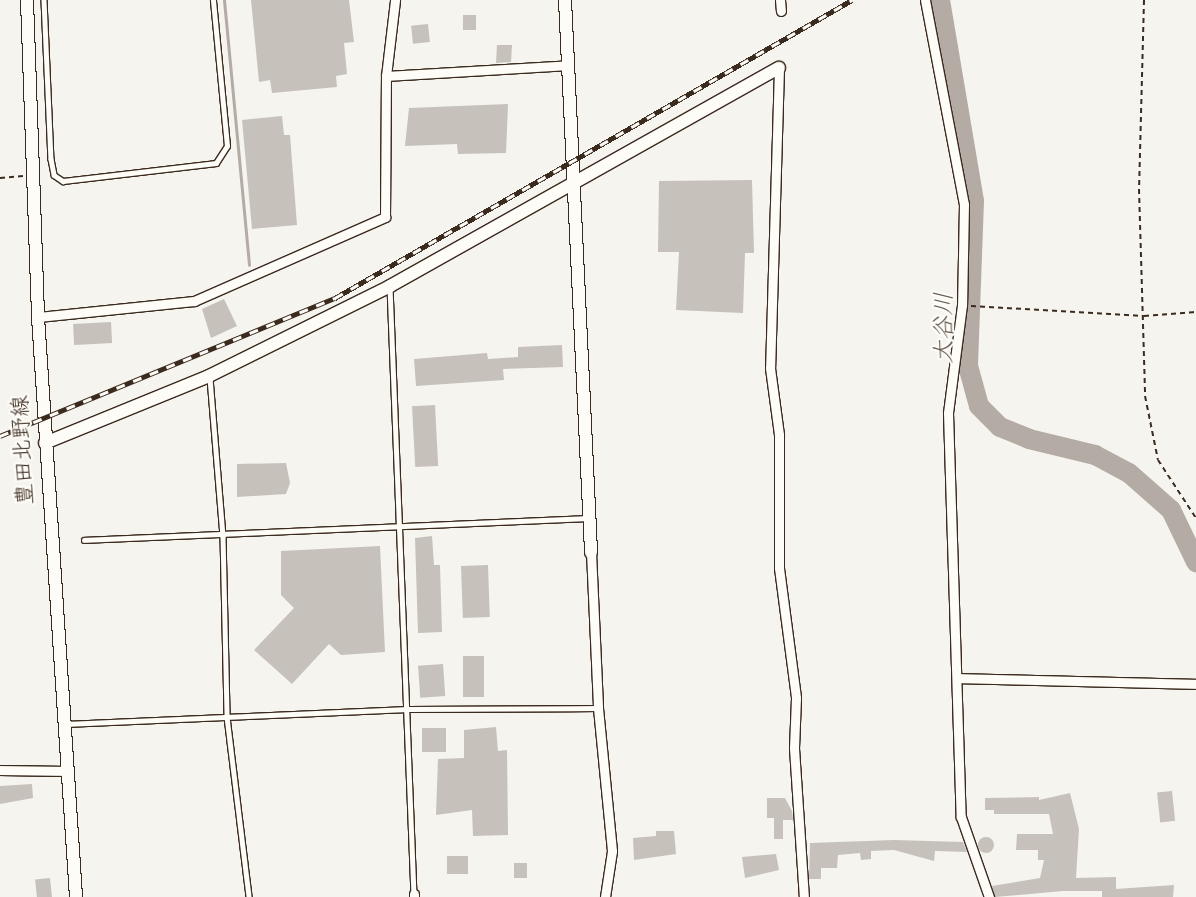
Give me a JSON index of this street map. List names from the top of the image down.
{
  "streets": {
    "street": ["豊田北野線"]
  },
  "water": ["大谷川"]
}
